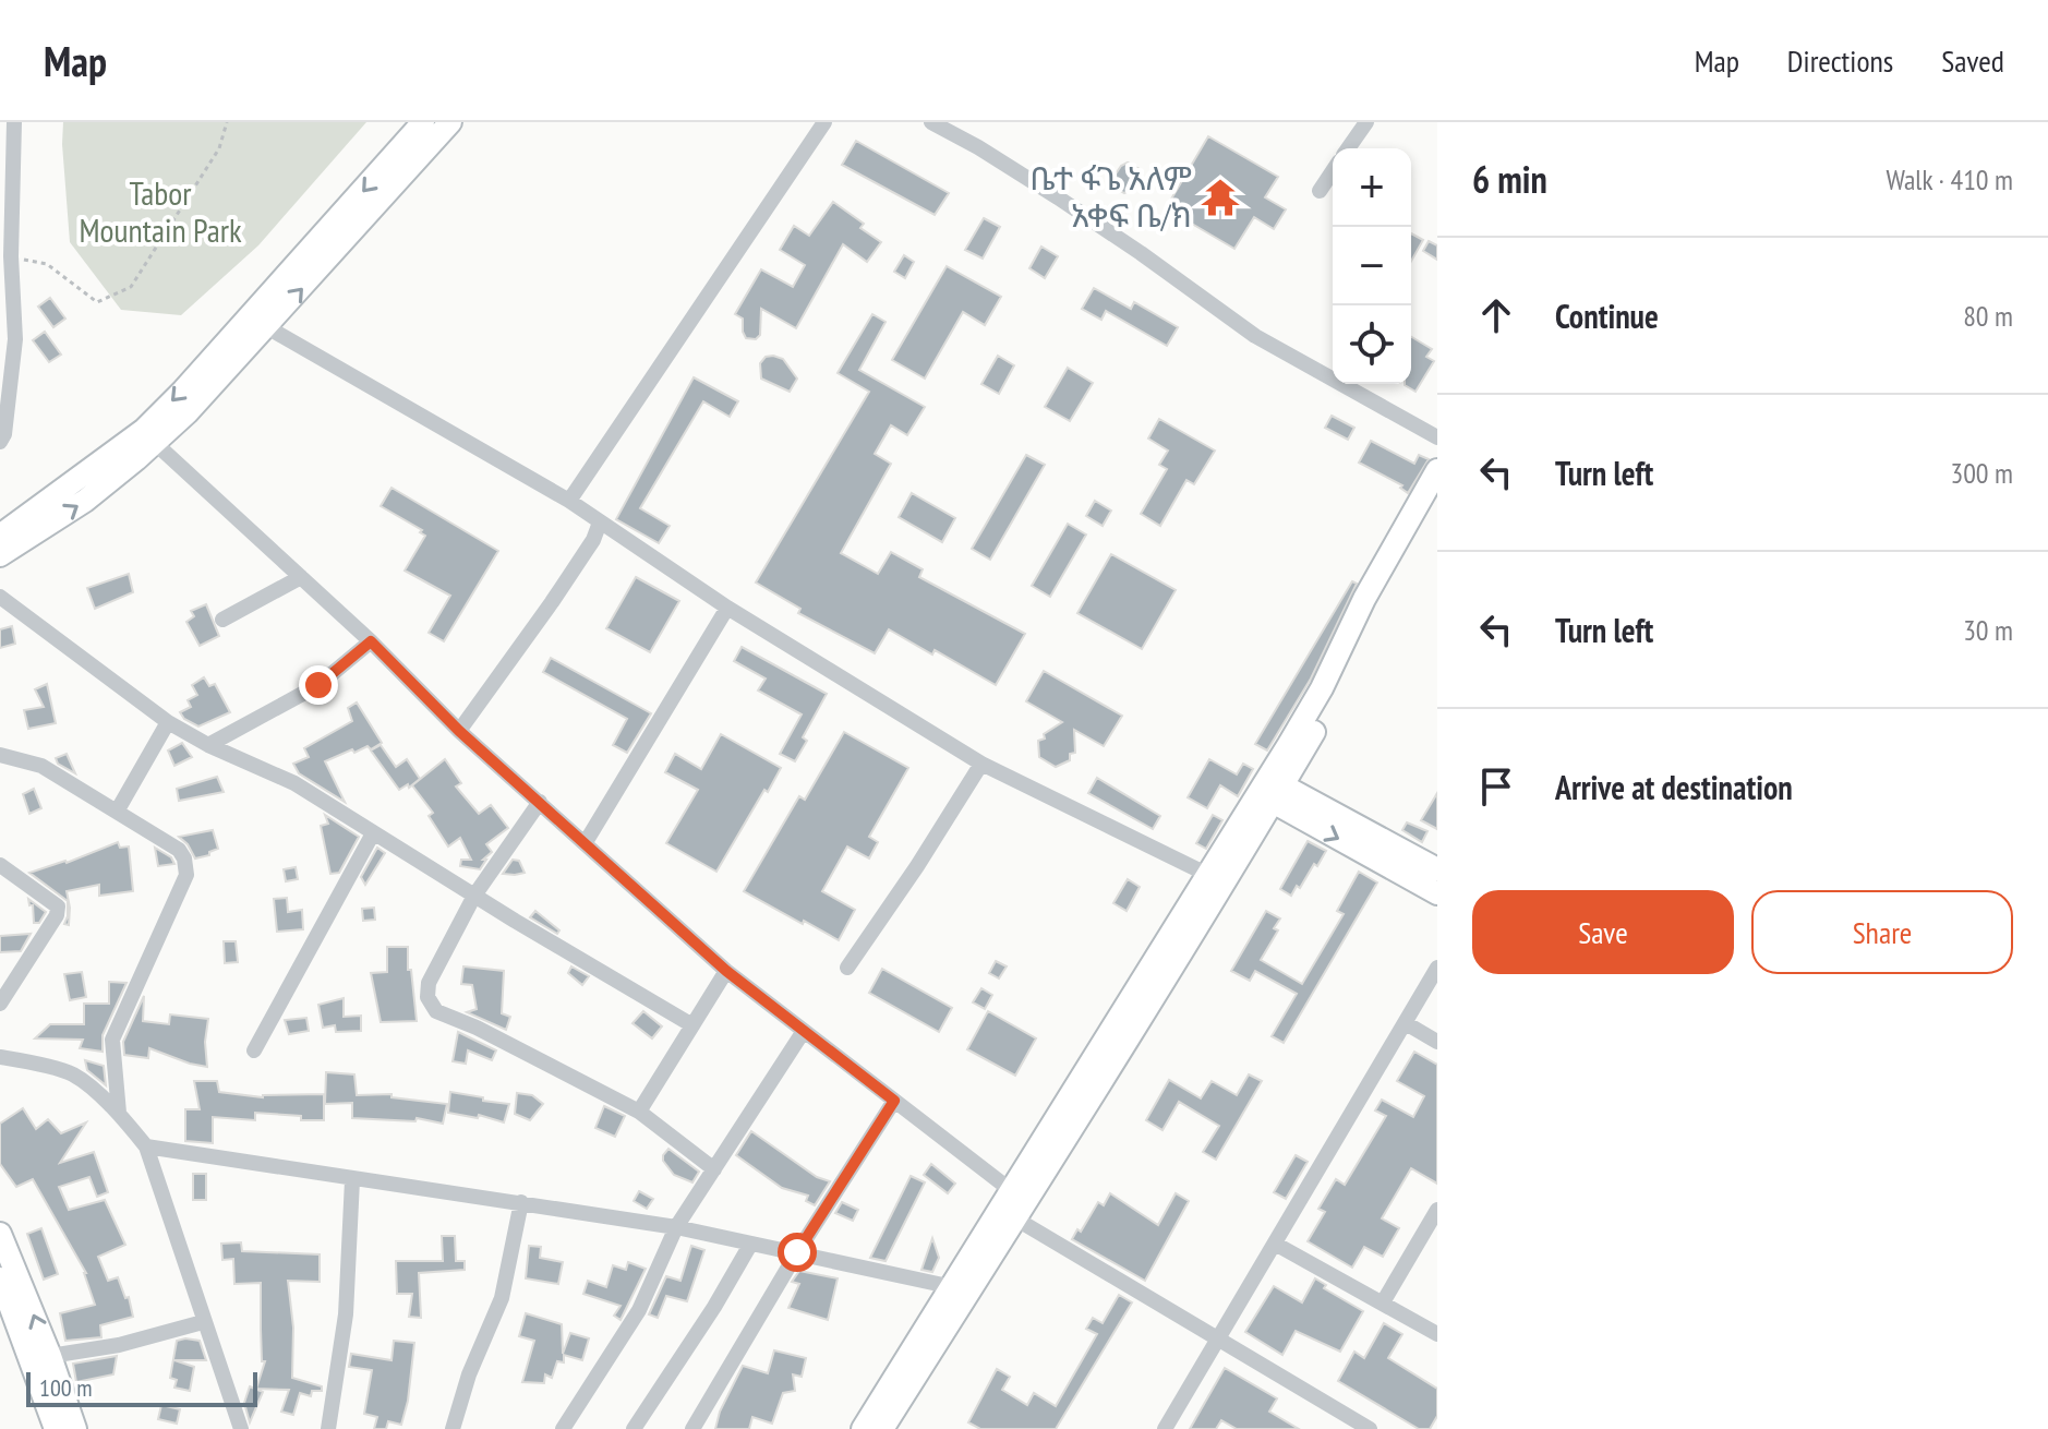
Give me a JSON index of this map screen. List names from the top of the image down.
{
  "parks": ["Tabor Mountain Park"],
  "places": {
    "temple": ["ቤተ ፋጌ አለም አቀፍ ቤ/ክ"]
  },
  "scale_bar": "100 m",
  "page": {
    "header": "Map",
    "nav": ["Map", "Directions", "Saved"],
    "heading": ["6 min", "Walk · 410 m"],
    "map_buttons": ["+", "−"],
    "list": [
      ["Continue", "80 m"],
      ["Turn left", "300 m"],
      ["Turn left", "30 m"],
      "Arrive at destination"
    ],
    "buttons": ["Save", "Share"],
    "scale": "100 m"
  }
}
